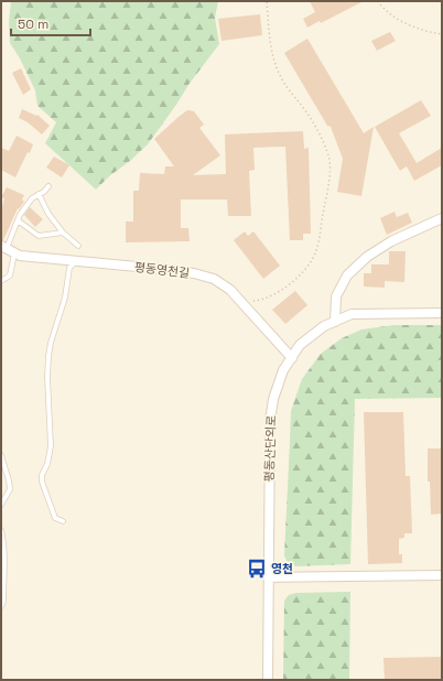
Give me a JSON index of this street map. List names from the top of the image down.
{
  "streets": {
    "street": ["평동영천길", "평동산단외로"]
  },
  "crossings": [
    ["평동영천길", "평동산단외로"]
  ],
  "places": {
    "bus stop": ["영천"]
  },
  "scale_bar": "50 m"
}
